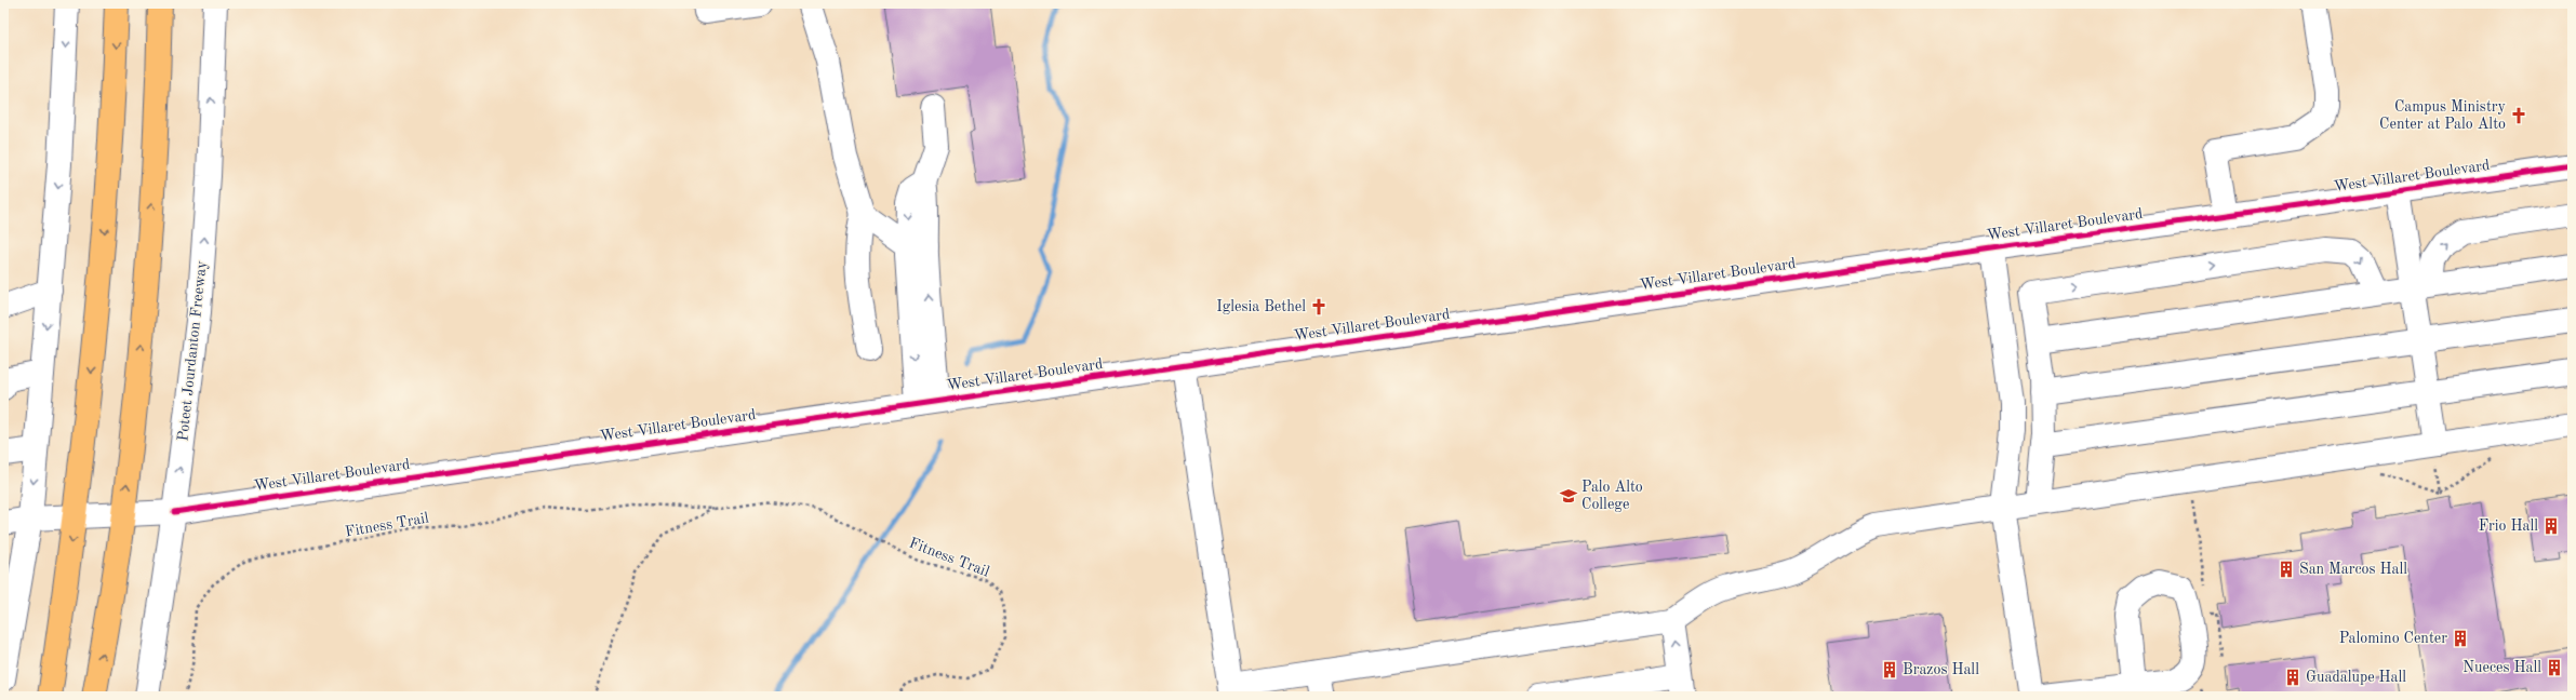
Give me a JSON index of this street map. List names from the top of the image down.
{
  "streets": {
    "street": ["West Villaret Boulevard", "Poteet Jourdanton Freeway"],
    "path": ["Fitness Trail"]
  },
  "crossings": [
    ["West Villaret Boulevard", "Poteet Jourdanton Freeway"]
  ],
  "places": {
    "church": ["Campus Ministry Center at Palo Alto", "Iglesia Bethel"],
    "school or university": ["Palo Alto College"],
    "building": [
      "Frio Hall",
      "San Marcos Hall",
      "Palomino Center",
      "Nueces Hall",
      "Brazos Hall",
      "Guadalupe Hall"
    ]
  }
}
